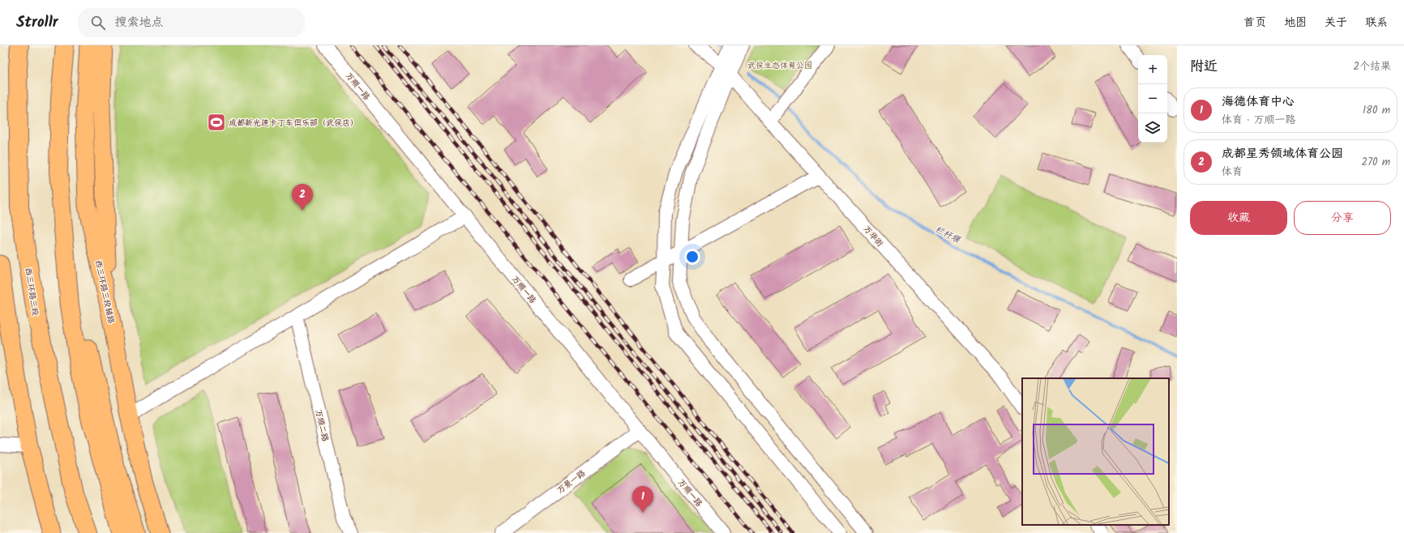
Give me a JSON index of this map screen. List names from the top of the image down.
{
  "streets": {
    "highway": ["西三环路三段"],
    "main road": ["西三环路三段辅路"],
    "street": [
      "万顺一路",
      "万华街",
      "万顺二路",
      "万景一路"
    ]
  },
  "crossings": [
    ["万顺一路", "万景一路"]
  ],
  "water": ["栏杆堰"],
  "parks": ["武侯生态体育公园"],
  "places": {
    "sports": ["成都新光速卡丁车俱乐部（武侯店）"]
  },
  "page": {
    "header": "Strollr",
    "search": "搜索地点",
    "nav": [
      "首页",
      "地图",
      "关于",
      "联系"
    ],
    "heading": ["附近", "2个结果"],
    "map_buttons": ["+", "−"],
    "list": [
      {
        "mark": "1",
        "name": "海德体育中心",
        "note": "体育 · 万顺一路",
        "value": "180 m"
      },
      {
        "mark": "2",
        "name": "成都星秀领域体育公园",
        "note": "体育",
        "value": "270 m"
      }
    ],
    "pins": ["2", "1"],
    "buttons": ["收藏", "分享"]
  }
}
